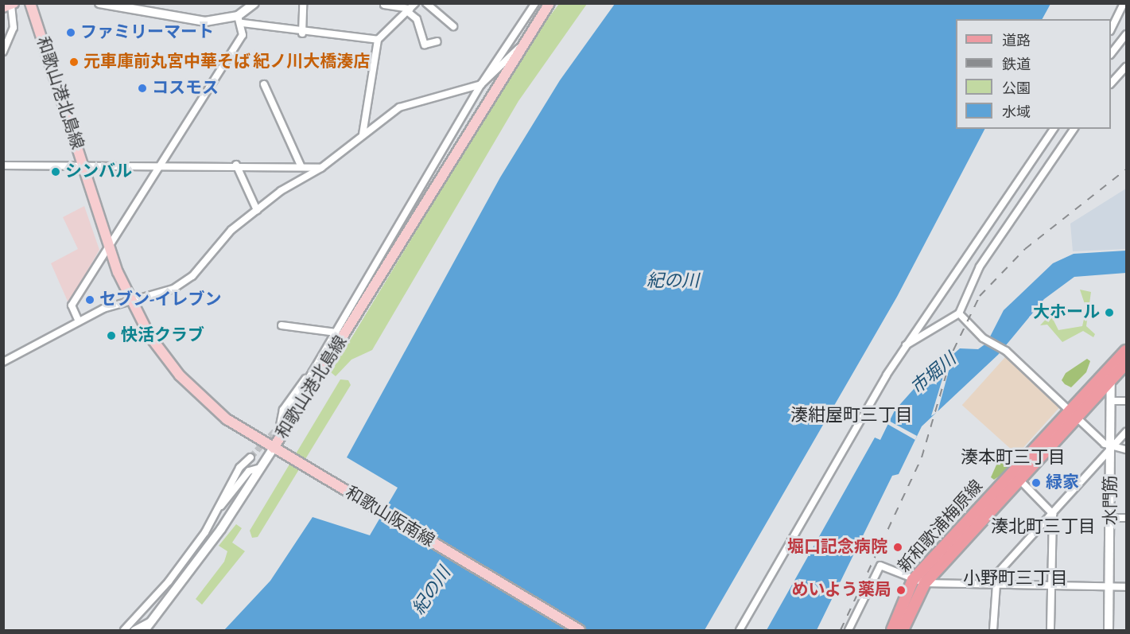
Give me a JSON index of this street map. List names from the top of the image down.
{
  "streets": {
    "main road": ["和歌山港北島線", "和歌山阪南線", "新和歌浦梅原線"],
    "street": ["水門筋"]
  },
  "crossings": [
    ["和歌山港北島線", "和歌山阪南線"],
    ["水門筋", "新和歌浦梅原線"]
  ],
  "districts": [
    "湊紺屋町三丁目",
    "湊本町三丁目",
    "湊北町三丁目",
    "小野町三丁目"
  ],
  "water": ["紀の川", "市堀川"],
  "places": [
    "ファミリーマート",
    "元車庫前丸宮中華そば 紀ノ川大橋湊店",
    "コスモス",
    "シンバル",
    "セブン-イレブン",
    "大ホール",
    "快活クラブ",
    "緑家",
    "堀口記念病院",
    "めいよう薬局"
  ],
  "legend": [
    "道路",
    "鉄道",
    "公園",
    "水域"
  ]
}
